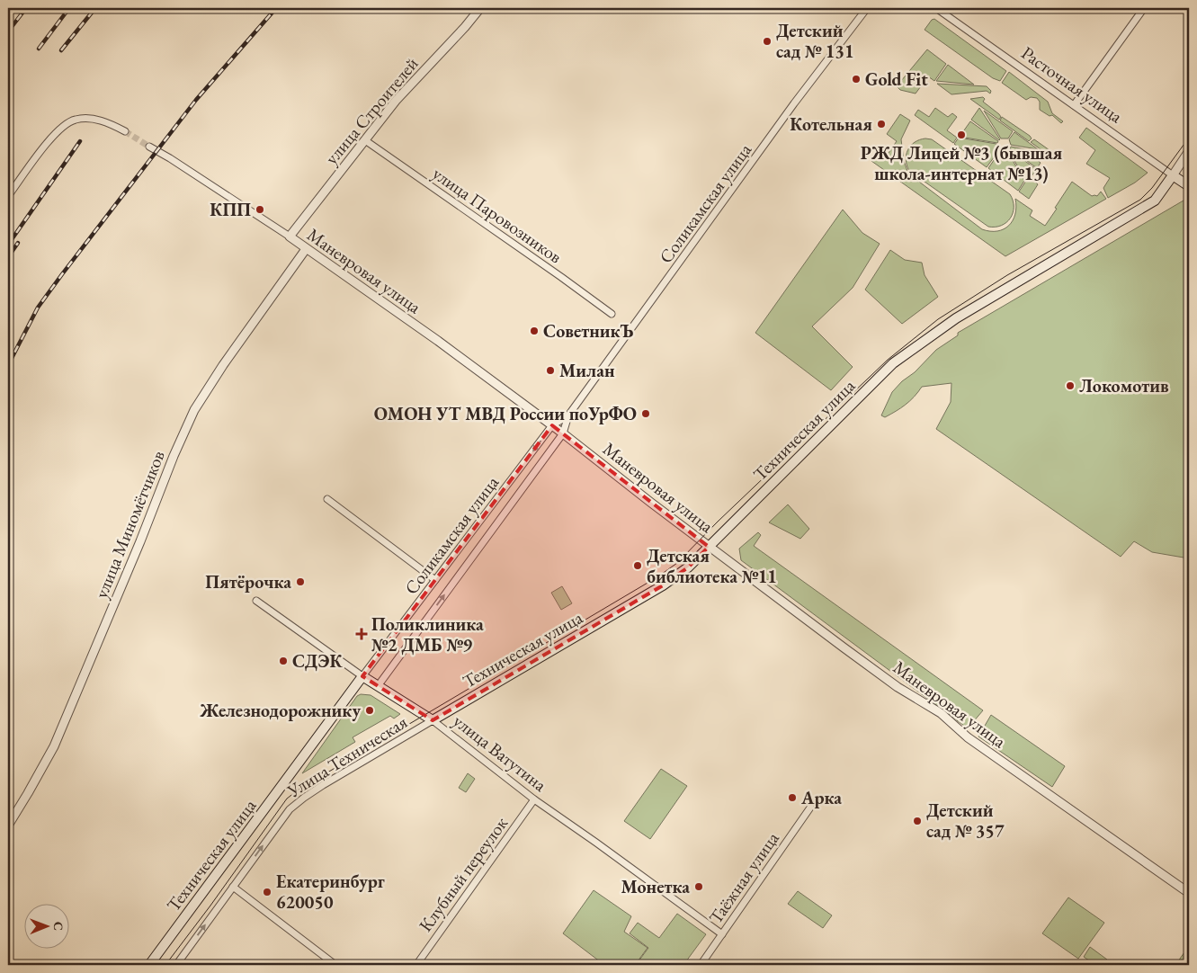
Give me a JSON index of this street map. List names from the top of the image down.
{
  "streets": {
    "main road": ["Расточная улица", "Техническая улица", "улица Ватутина"],
    "street": [
      "улица Строителей",
      "Соликамская улица",
      "улица Паровозников",
      "Маневровая улица",
      "улица Миномётчиков",
      "Улица Техническая",
      "Клубный переулок",
      "Таёжная улица"
    ]
  },
  "crossings": [
    ["Расточная улица", "Техническая улица"],
    ["улица Строителей", "улица Паровозников"],
    ["улица Строителей", "Маневровая улица"],
    ["Соликамская улица", "Маневровая улица"],
    ["Соликамская улица", "Техническая улица"],
    ["Соликамская улица", "улица Ватутина"],
    ["Маневровая улица", "Техническая улица"],
    ["Маневровая улица", "улица Миномётчиков"],
    ["Техническая улица", "улица Ватутина"],
    ["Техническая улица", "Улица Техническая"],
    ["улица Ватутина", "Улица Техническая"],
    ["улица Ватутина", "Клубный переулок"],
    ["улица Ватутина", "Таёжная улица"]
  ],
  "one_way": ["Улица Техническая"],
  "places": {
    "other": [
      "Детский сад № 131",
      "Gold Fit",
      "Котельная",
      "РЖД Лицей №3 (бывшая школа-интернат №13)",
      "КПП",
      "СоветникЪ",
      "Милан",
      "Локомотив",
      "ОМОН УТ МВД России поУрФО",
      "Детская библиотека №11",
      "Пятёрочка",
      "СДЭК",
      "Железнодорожнику",
      "Арка",
      "Детский сад № 357",
      "Монетка",
      "Екатеринбург 620050"
    ],
    "health": ["Поликлиника №2 ДМБ №9"]
  },
  "north": "right"
}
